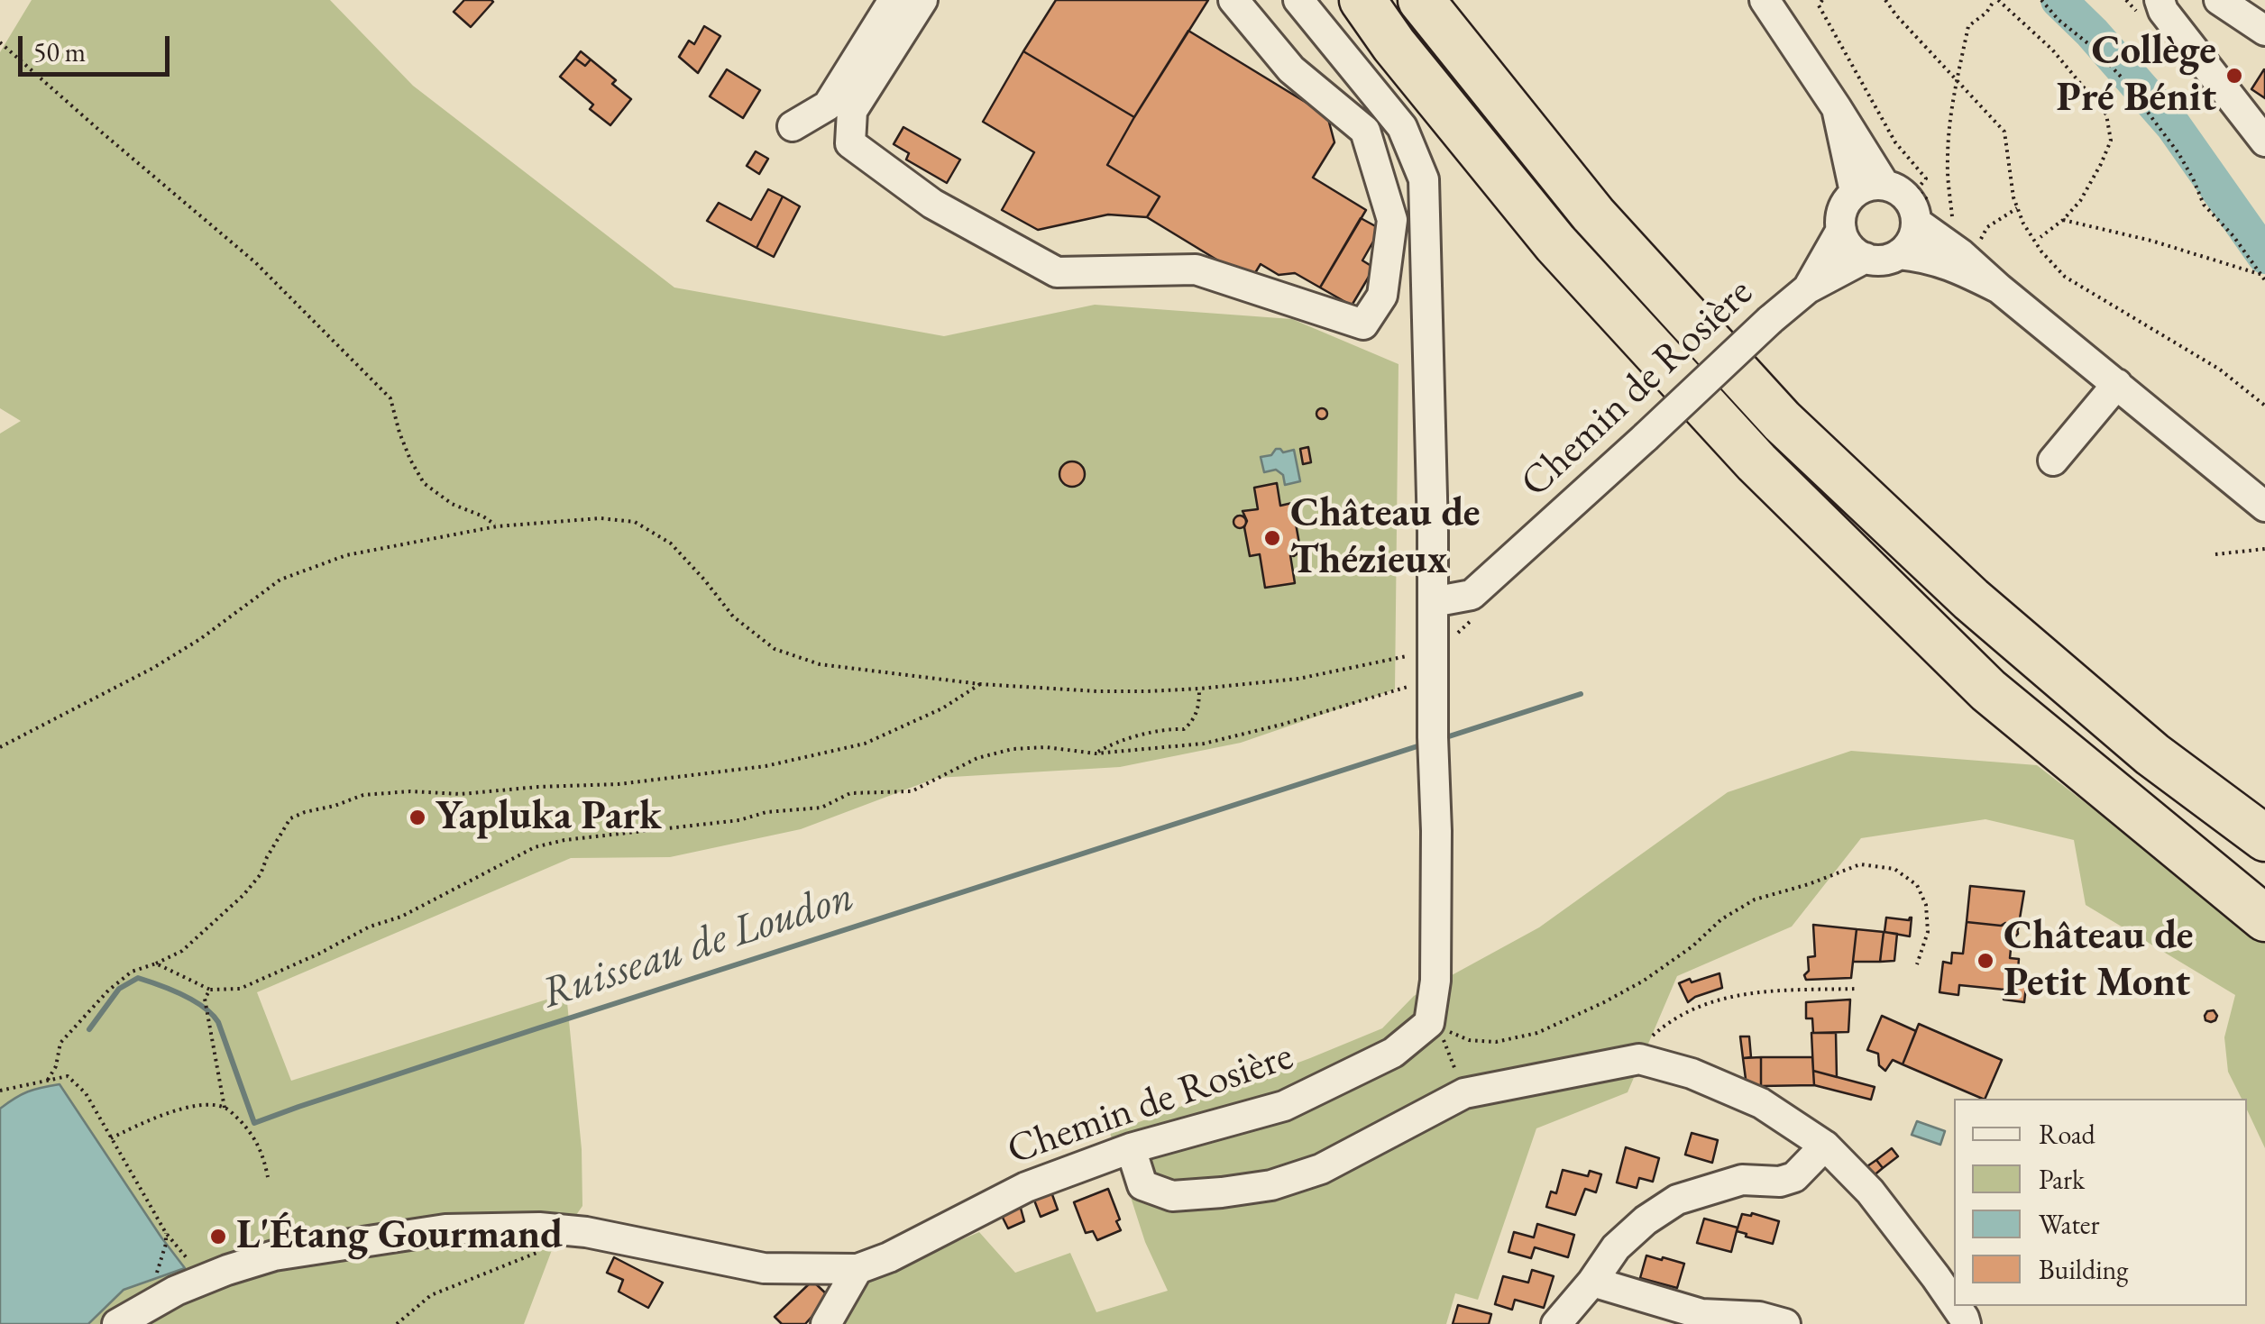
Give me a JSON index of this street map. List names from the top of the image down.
{
  "streets": {
    "street": ["Chemin de Rosière"]
  },
  "water": ["Ruisseau de Loudon"],
  "places": [
    "Collège Pré Bénit",
    "Château de Thézieux",
    "Yapluka Park",
    "Château de Petit Mont",
    "L'Étang Gourmand"
  ],
  "legend": [
    "Road",
    "Park",
    "Water",
    "Building"
  ],
  "scale_bar": "50 m"
}
